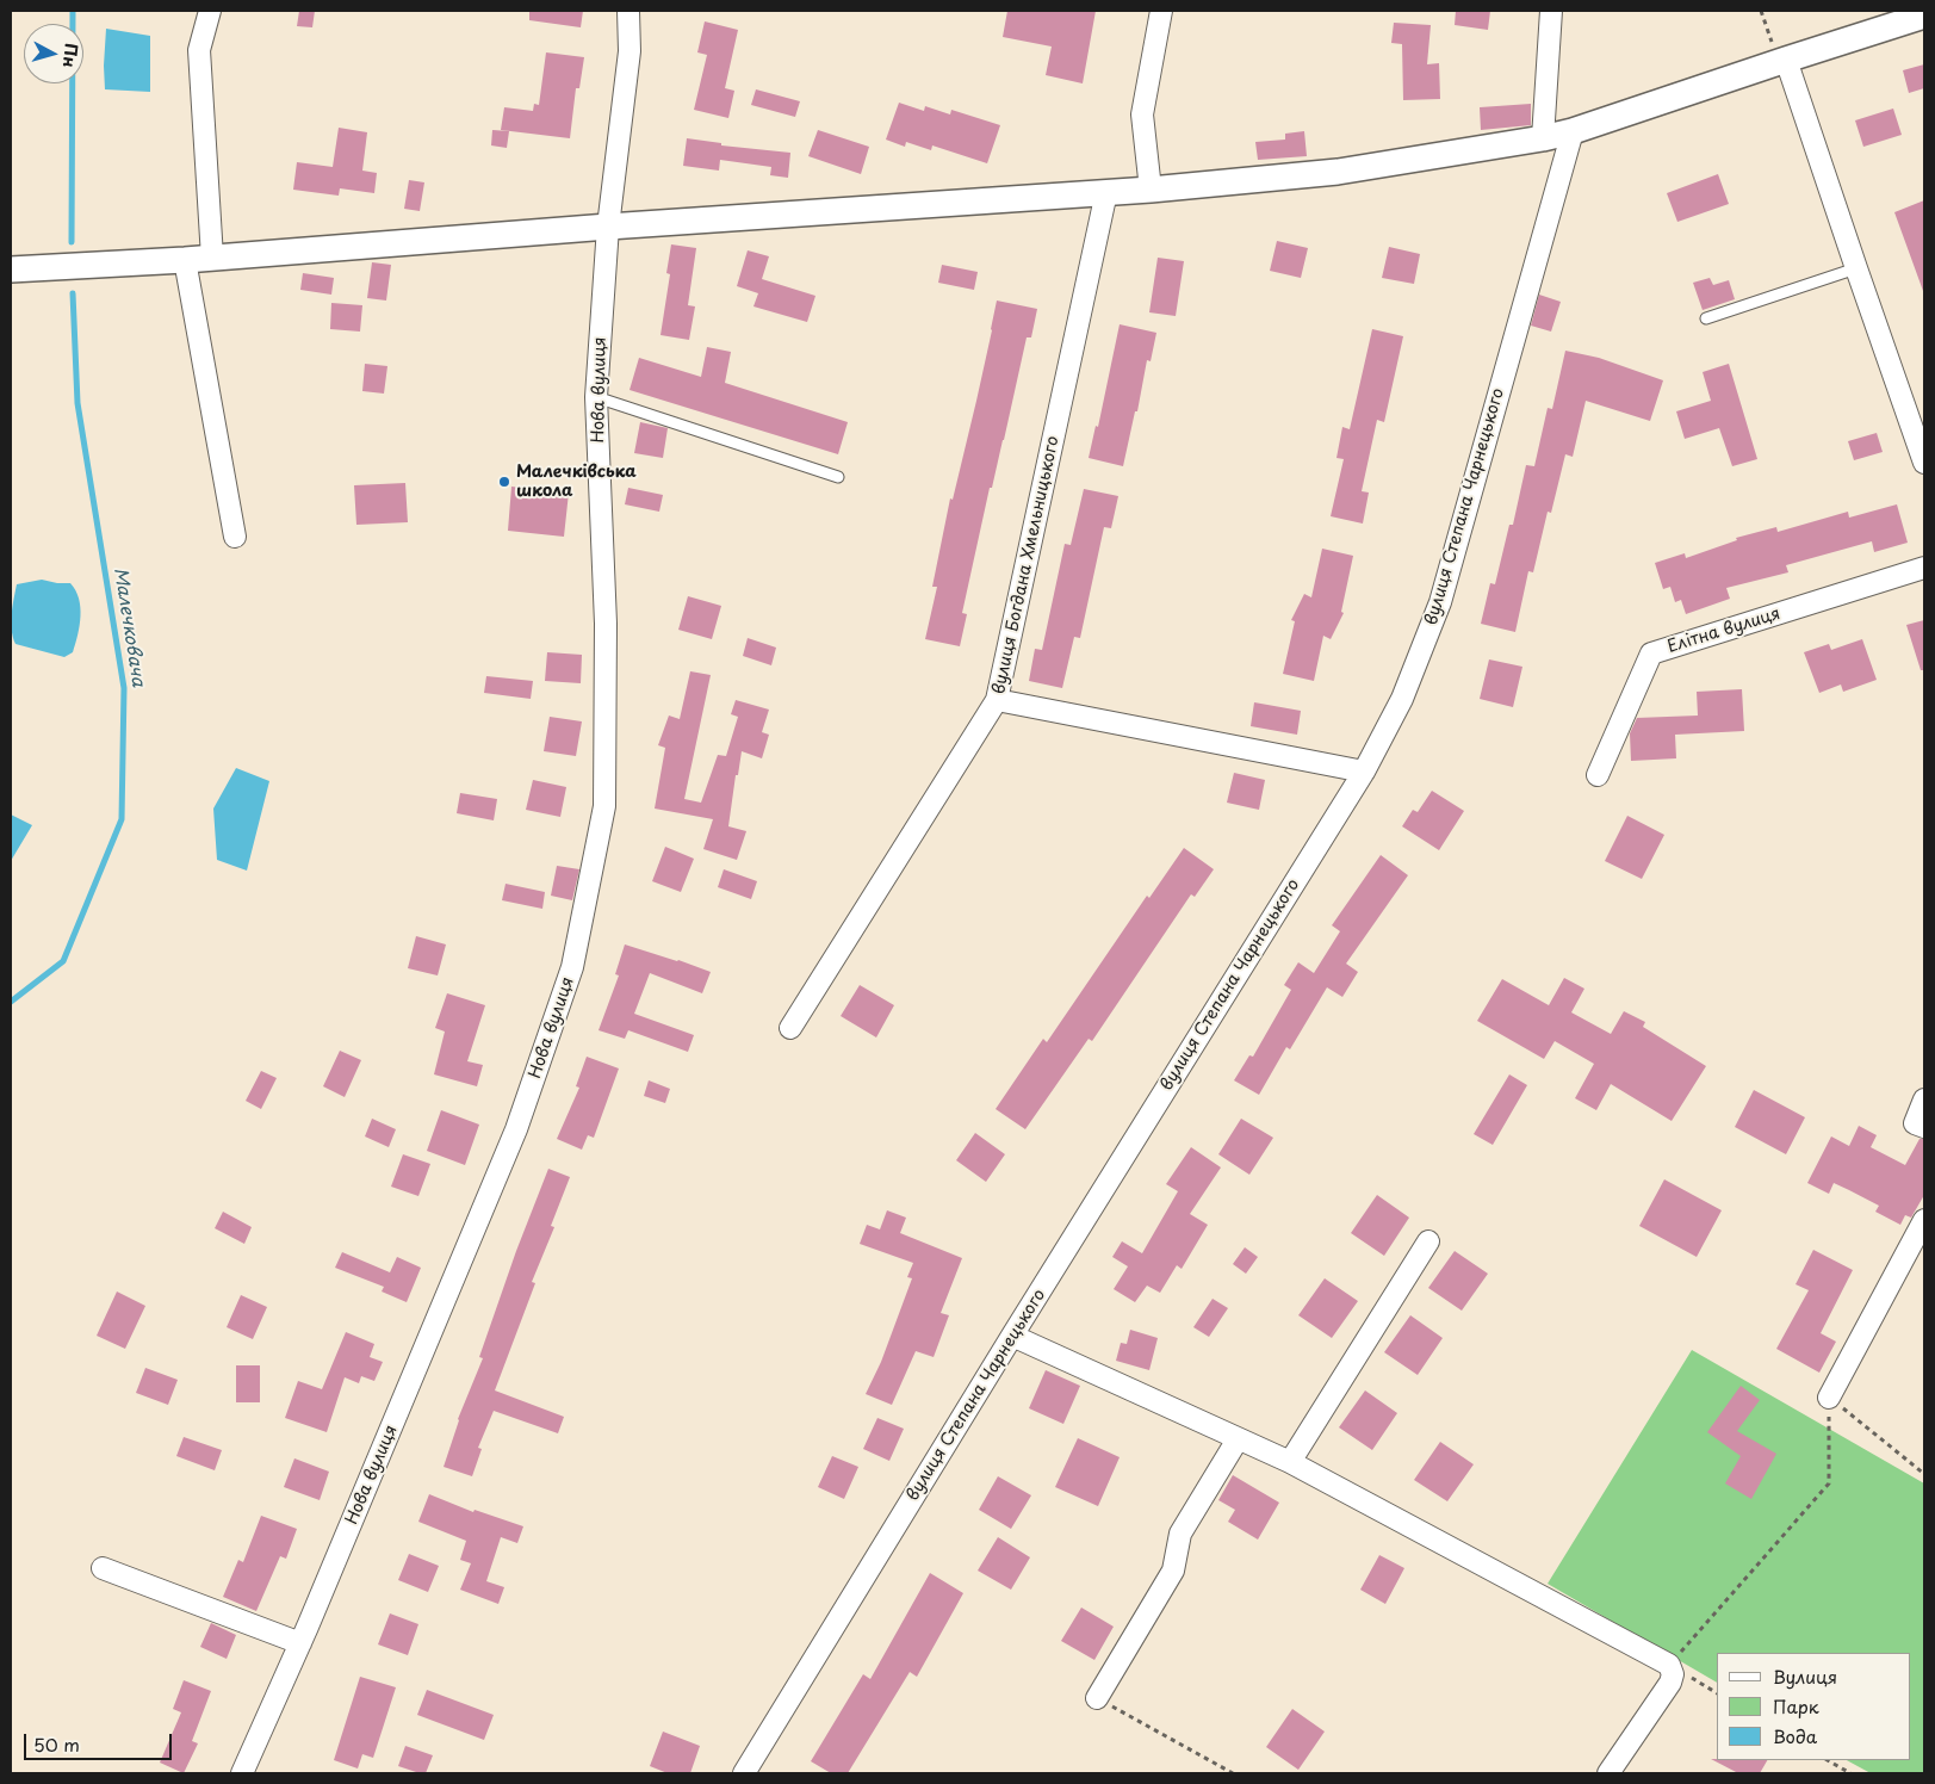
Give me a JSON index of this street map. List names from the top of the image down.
{
  "streets": {
    "street": [
      "Нова вулиця",
      "вулиця Степана Чарнецького",
      "вулиця Богдана Хмельницького",
      "Елітна вулиця"
    ]
  },
  "water": ["Малечковача"],
  "places": ["Малечківська школа"],
  "legend": ["Вулиця", "Парк", "Вода"],
  "scale_bar": "50 m",
  "north": "right"
}
